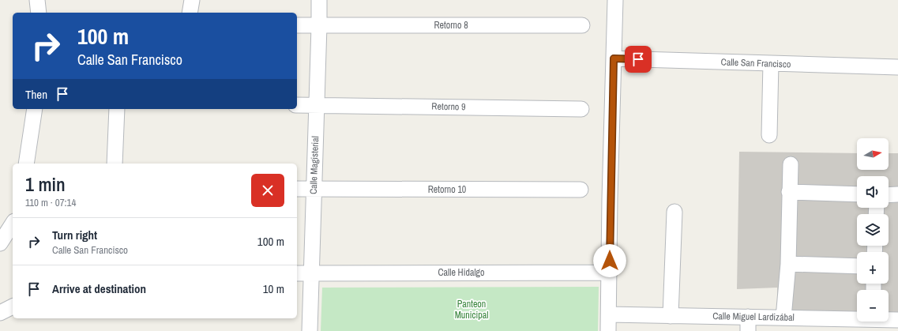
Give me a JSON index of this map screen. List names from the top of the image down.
{
  "streets": {
    "street": [
      "Retorno 8",
      "Calle San Francisco",
      "Retorno 9",
      "Calle Magisterial",
      "Retorno 10",
      "Calle Hidalgo",
      "Calle Miguel Lardizábal"
    ]
  },
  "crossings": [
    ["Retorno 8", "Calle Magisterial"],
    ["Retorno 9", "Calle Magisterial"],
    ["Calle Magisterial", "Retorno 10"],
    ["Calle Magisterial", "Calle Hidalgo"]
  ],
  "parks": ["Panteon Municipal"],
  "north": "right",
  "page": {
    "turn": ["100 m", "Calle San Francisco"],
    "then": "Then",
    "map_buttons": ["+", "−"],
    "heading": ["1 min", "110 m · 07:14"],
    "list": [
      {
        "name": "Turn right",
        "note": "Calle San Francisco",
        "value": "100 m"
      },
      {
        "name": "Arrive at destination",
        "value": "10 m"
      }
    ]
  }
}
